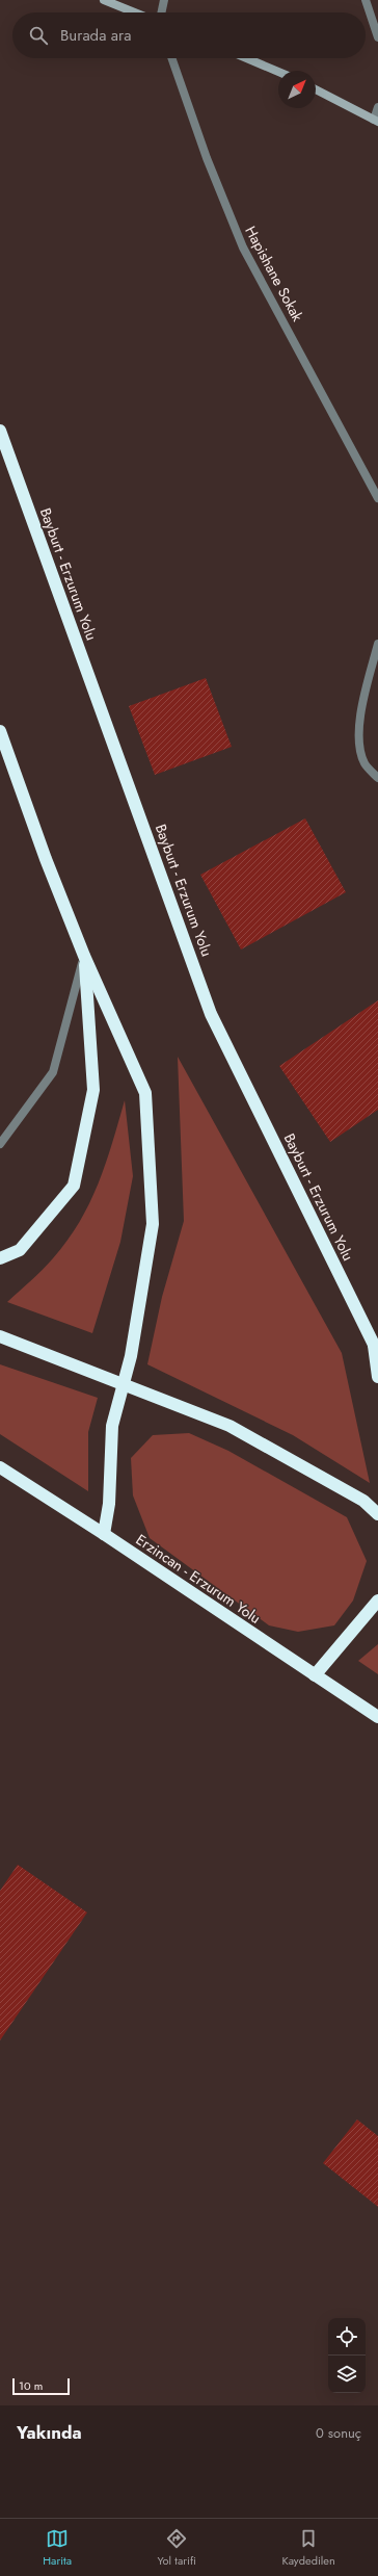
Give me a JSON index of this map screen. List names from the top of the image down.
{
  "streets": {
    "highway": ["Bayburt - Erzurum Yolu", "Erzincan - Erzurum Yolu"],
    "street": ["Hapishane Sokak"]
  },
  "scale_bar": "10 m",
  "north": "top right",
  "page": {
    "search": "Burada ara",
    "scale": "10 m",
    "heading": ["Yakında", "0 sonuç"],
    "nav": ["Harita", "Yol tarifi", "Kaydedilen"]
  }
}
